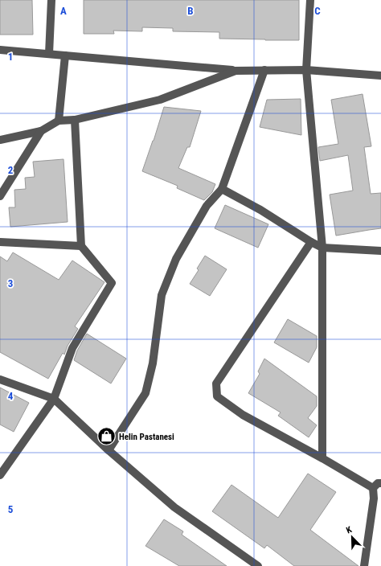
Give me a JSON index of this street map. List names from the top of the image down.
{
  "places": {
    "shop": ["Helin Pastanesi"]
  },
  "north": "top left",
  "grid": {
    "columns": ["A", "B", "C"],
    "rows": [
      "1",
      "2",
      "3",
      "4",
      "5"
    ]
  }
}
